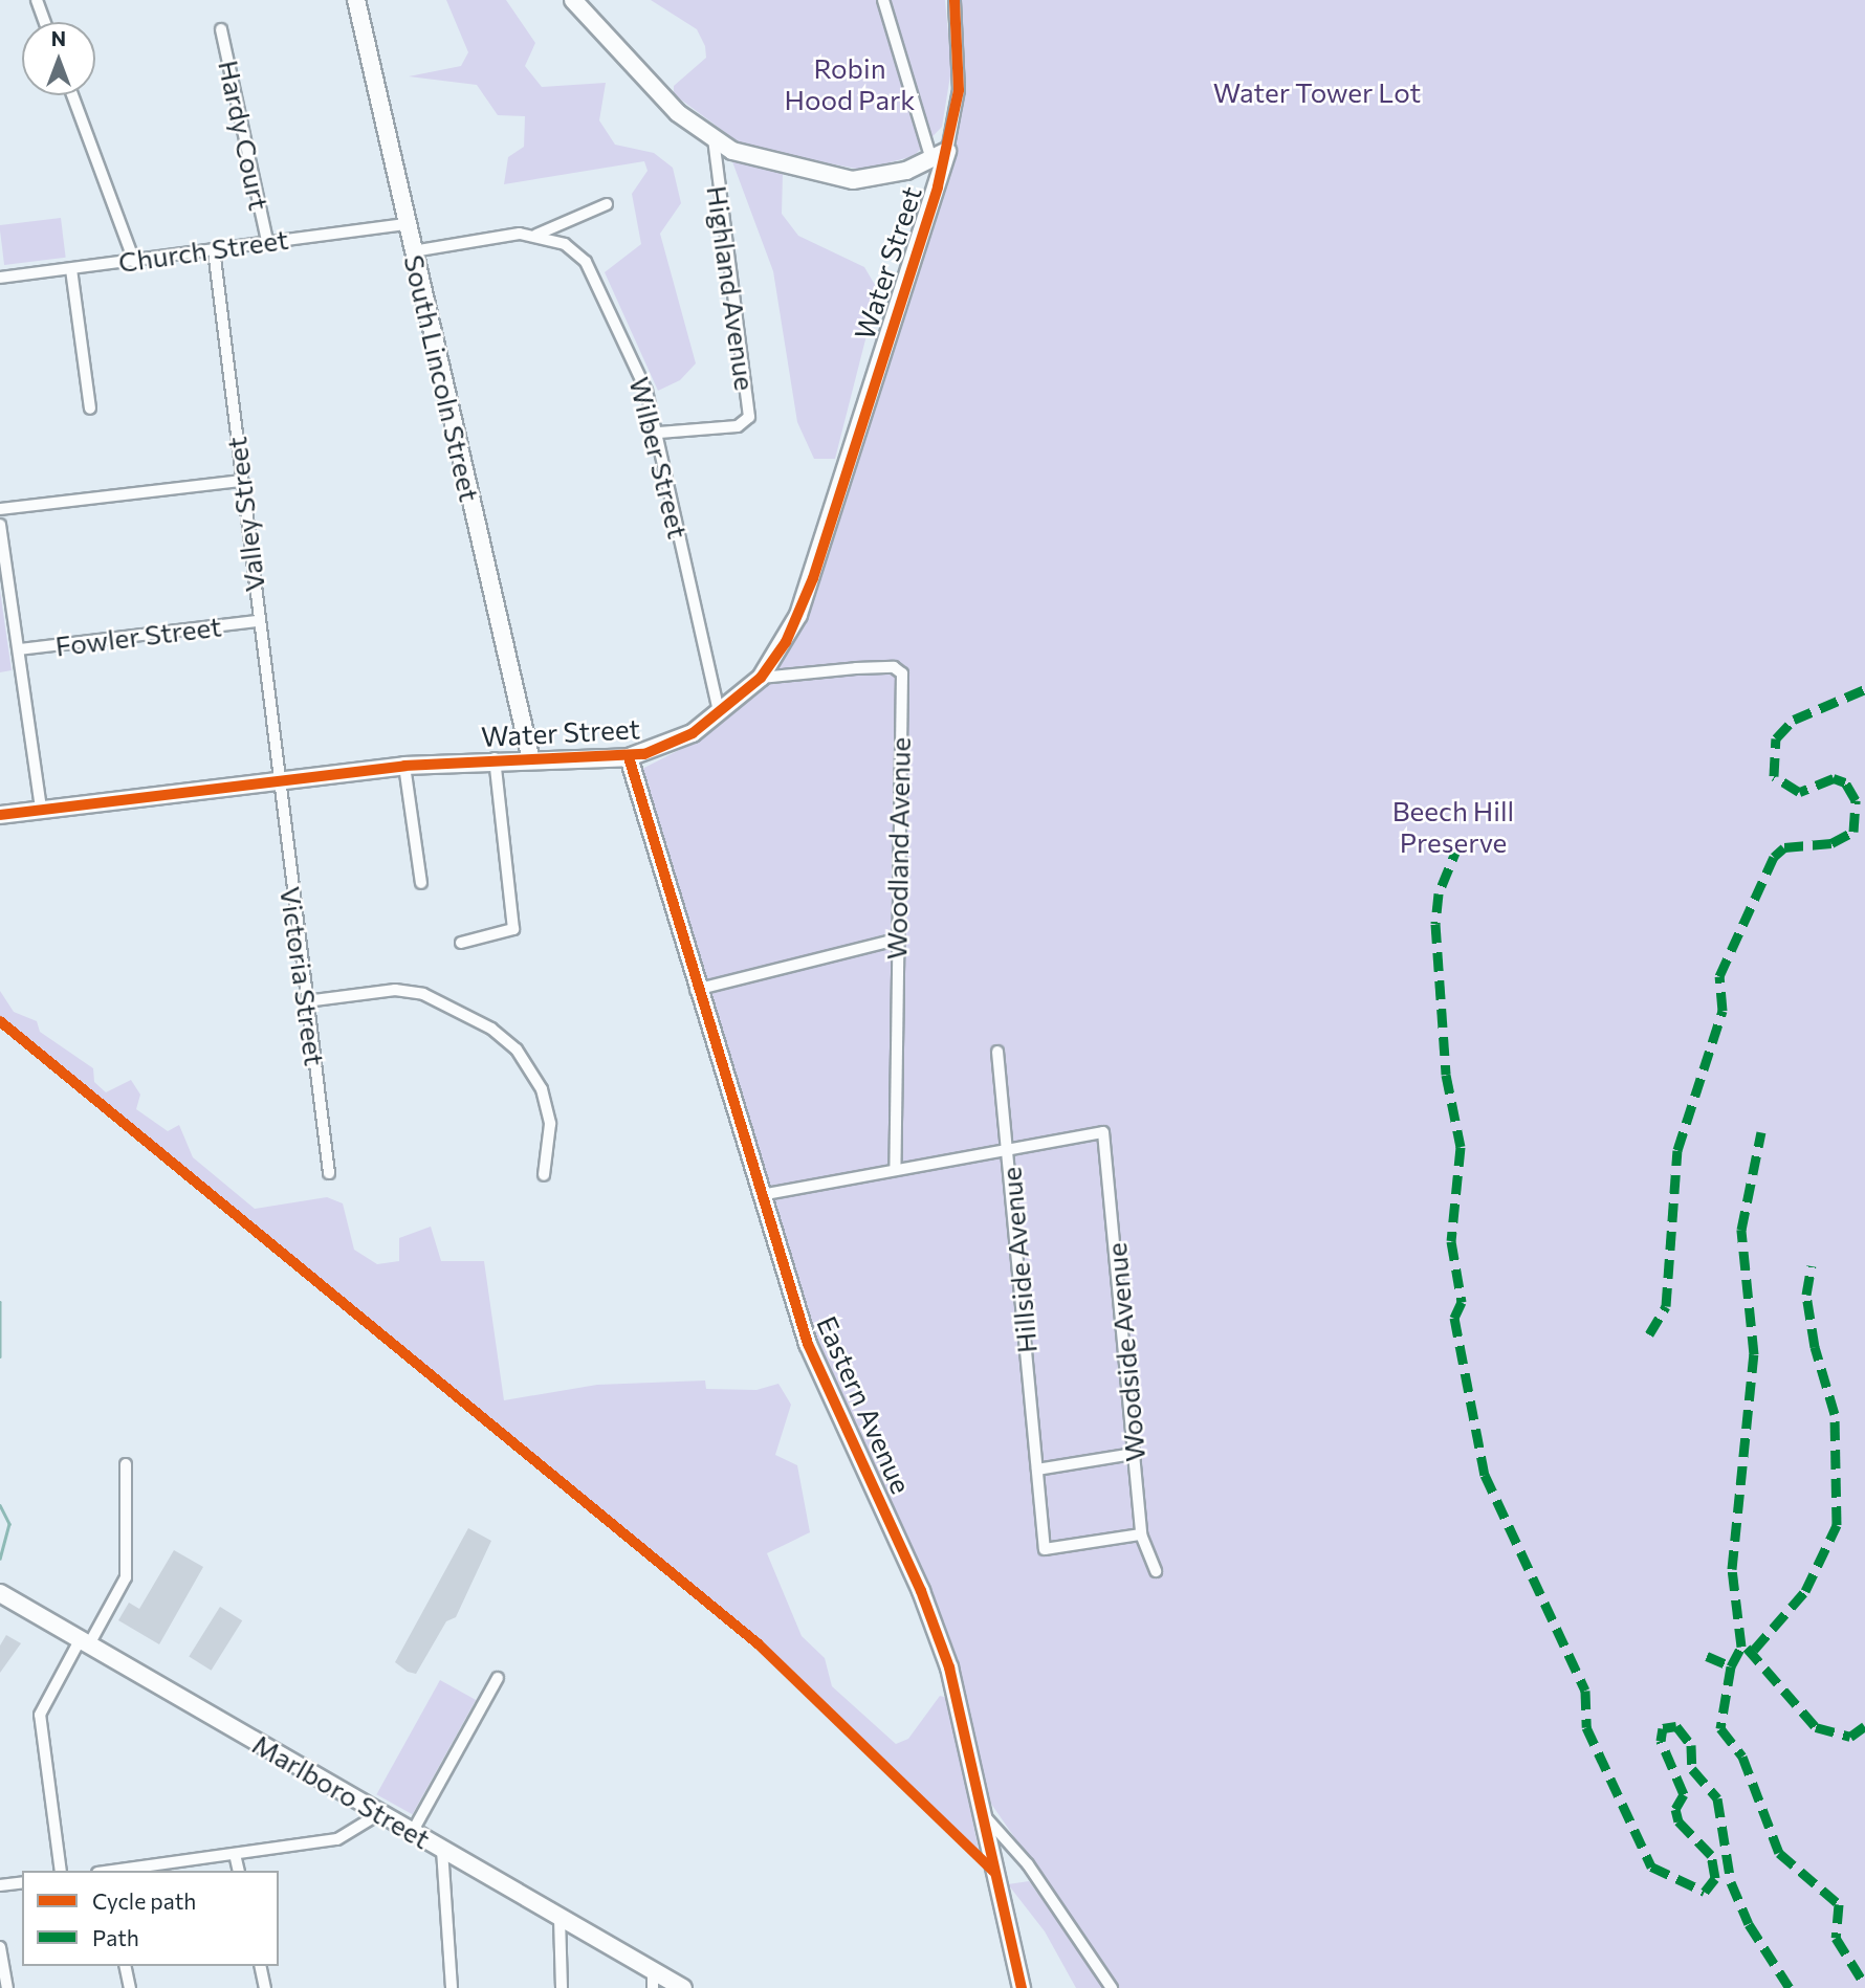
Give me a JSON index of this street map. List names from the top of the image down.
{
  "streets": {
    "street": [
      "Hardy Court",
      "Church Street",
      "Water Street",
      "Highland Avenue",
      "South Lincoln Street",
      "Wilber Street",
      "Valley Street",
      "Fowler Street",
      "Woodland Avenue",
      "Victoria Street",
      "Hillside Avenue",
      "Woodside Avenue",
      "Eastern Avenue",
      "Marlboro Street"
    ]
  },
  "crossings": [
    ["Hardy Court", "Church Street"],
    ["Church Street", "South Lincoln Street"],
    ["Church Street", "Valley Street"],
    ["Water Street", "South Lincoln Street"],
    ["Water Street", "Wilber Street"],
    ["Water Street", "Valley Street"],
    ["Water Street", "Woodland Avenue"],
    ["Water Street", "Victoria Street"],
    ["Water Street", "Eastern Avenue"],
    ["Highland Avenue", "Wilber Street"],
    ["Valley Street", "Fowler Street"],
    ["Valley Street", "Victoria Street"],
    ["Hillside Avenue", "Woodside Avenue"]
  ],
  "parks": ["Robin Hood Park", "Water Tower Lot", "Beech Hill Preserve"],
  "legend": ["Cycle path", "Path"],
  "north": "top"
}
